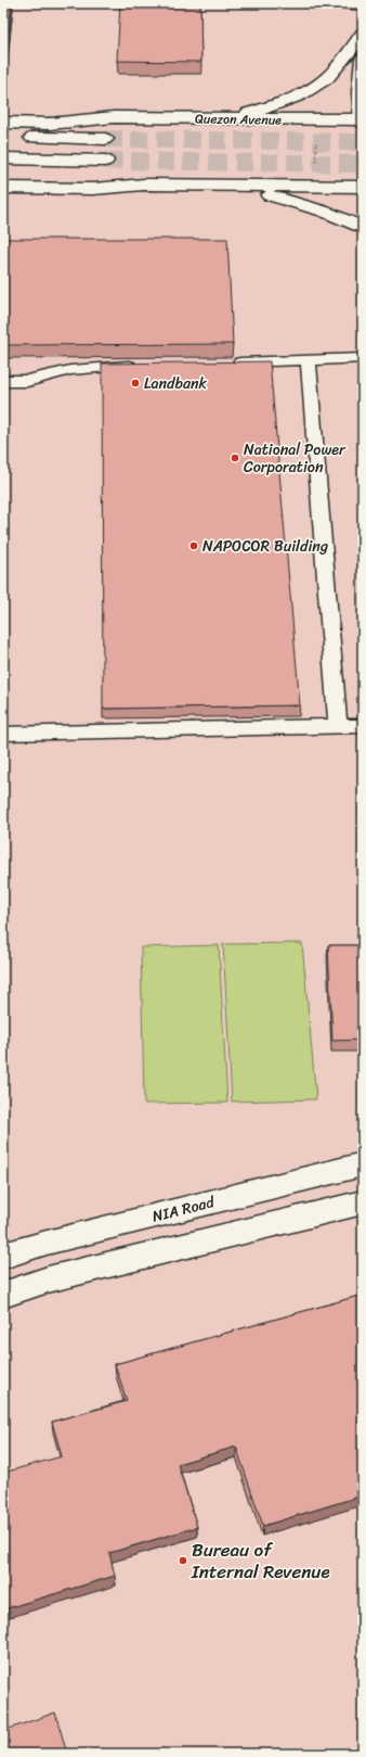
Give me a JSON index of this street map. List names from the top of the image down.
{
  "streets": {
    "main road": ["Quezon Avenue", "NIA Road"]
  },
  "places": [
    "Landbank",
    "National Power Corporation",
    "NAPOCOR Building",
    "Bureau of Internal Revenue"
  ]
}
